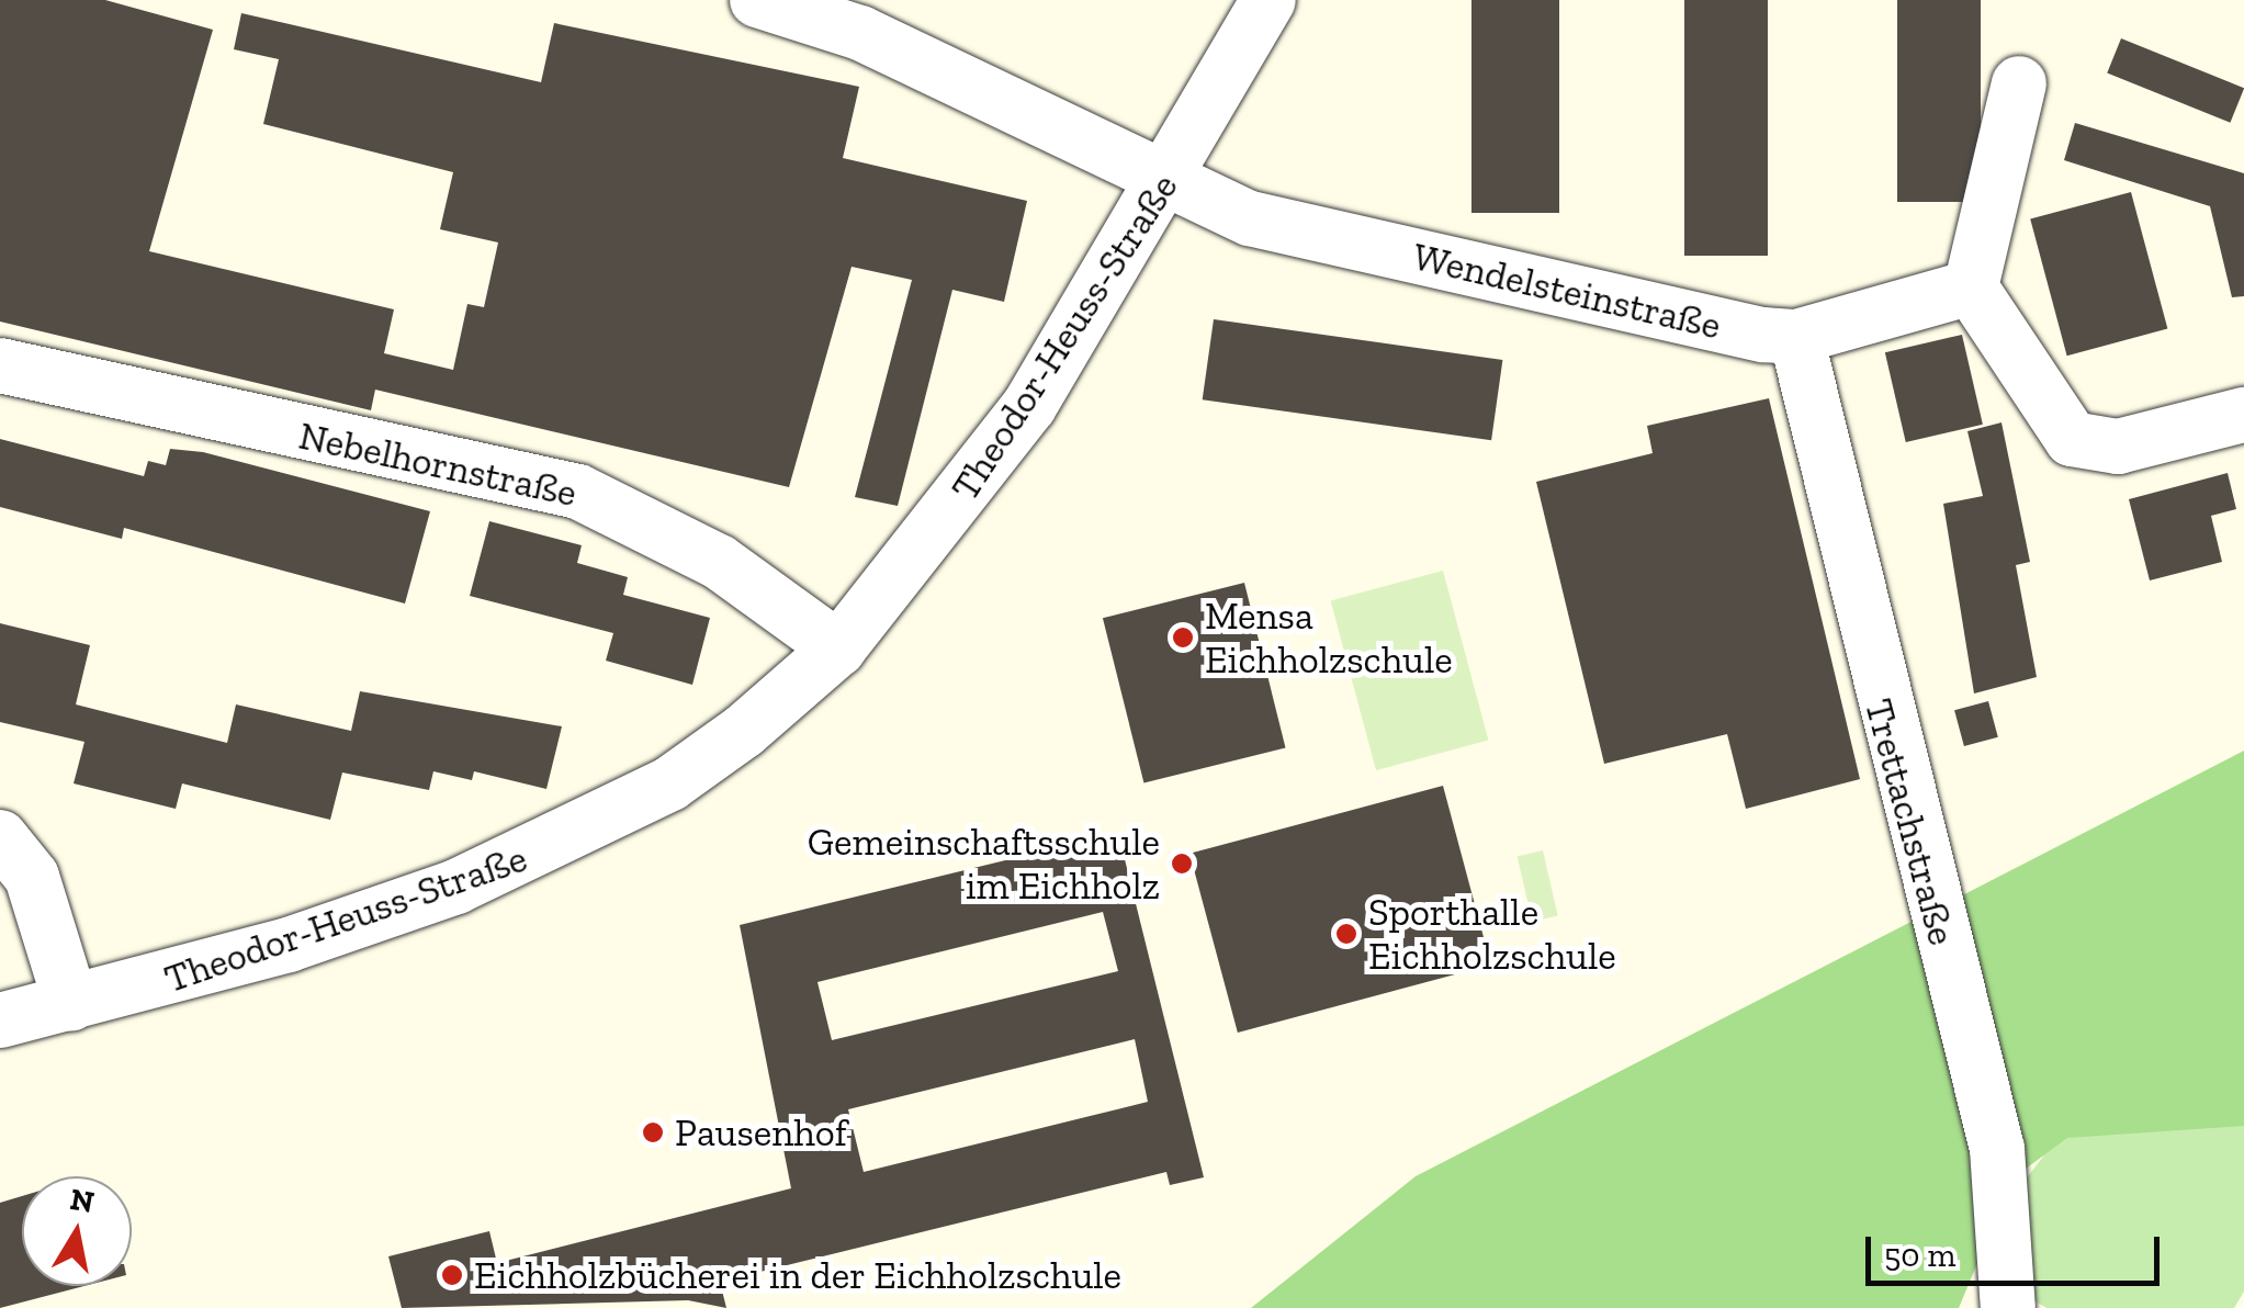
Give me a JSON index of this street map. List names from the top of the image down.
{
  "streets": {
    "street": [
      "Wendelsteinstraße",
      "Theodor-Heuss-Straße",
      "Nebelhornstraße",
      "Trettachstraße"
    ]
  },
  "crossings": [
    ["Wendelsteinstraße", "Theodor-Heuss-Straße"],
    ["Wendelsteinstraße", "Trettachstraße"],
    ["Theodor-Heuss-Straße", "Nebelhornstraße"]
  ],
  "places": [
    "Mensa Eichholzschule",
    "Gemeinschaftsschule im Eichholz",
    "Sporthalle Eichholzschule",
    "Pausenhof",
    "Eichholzbücherei in der Eichholzschule"
  ],
  "scale_bar": "50 m",
  "north": "top"
}
